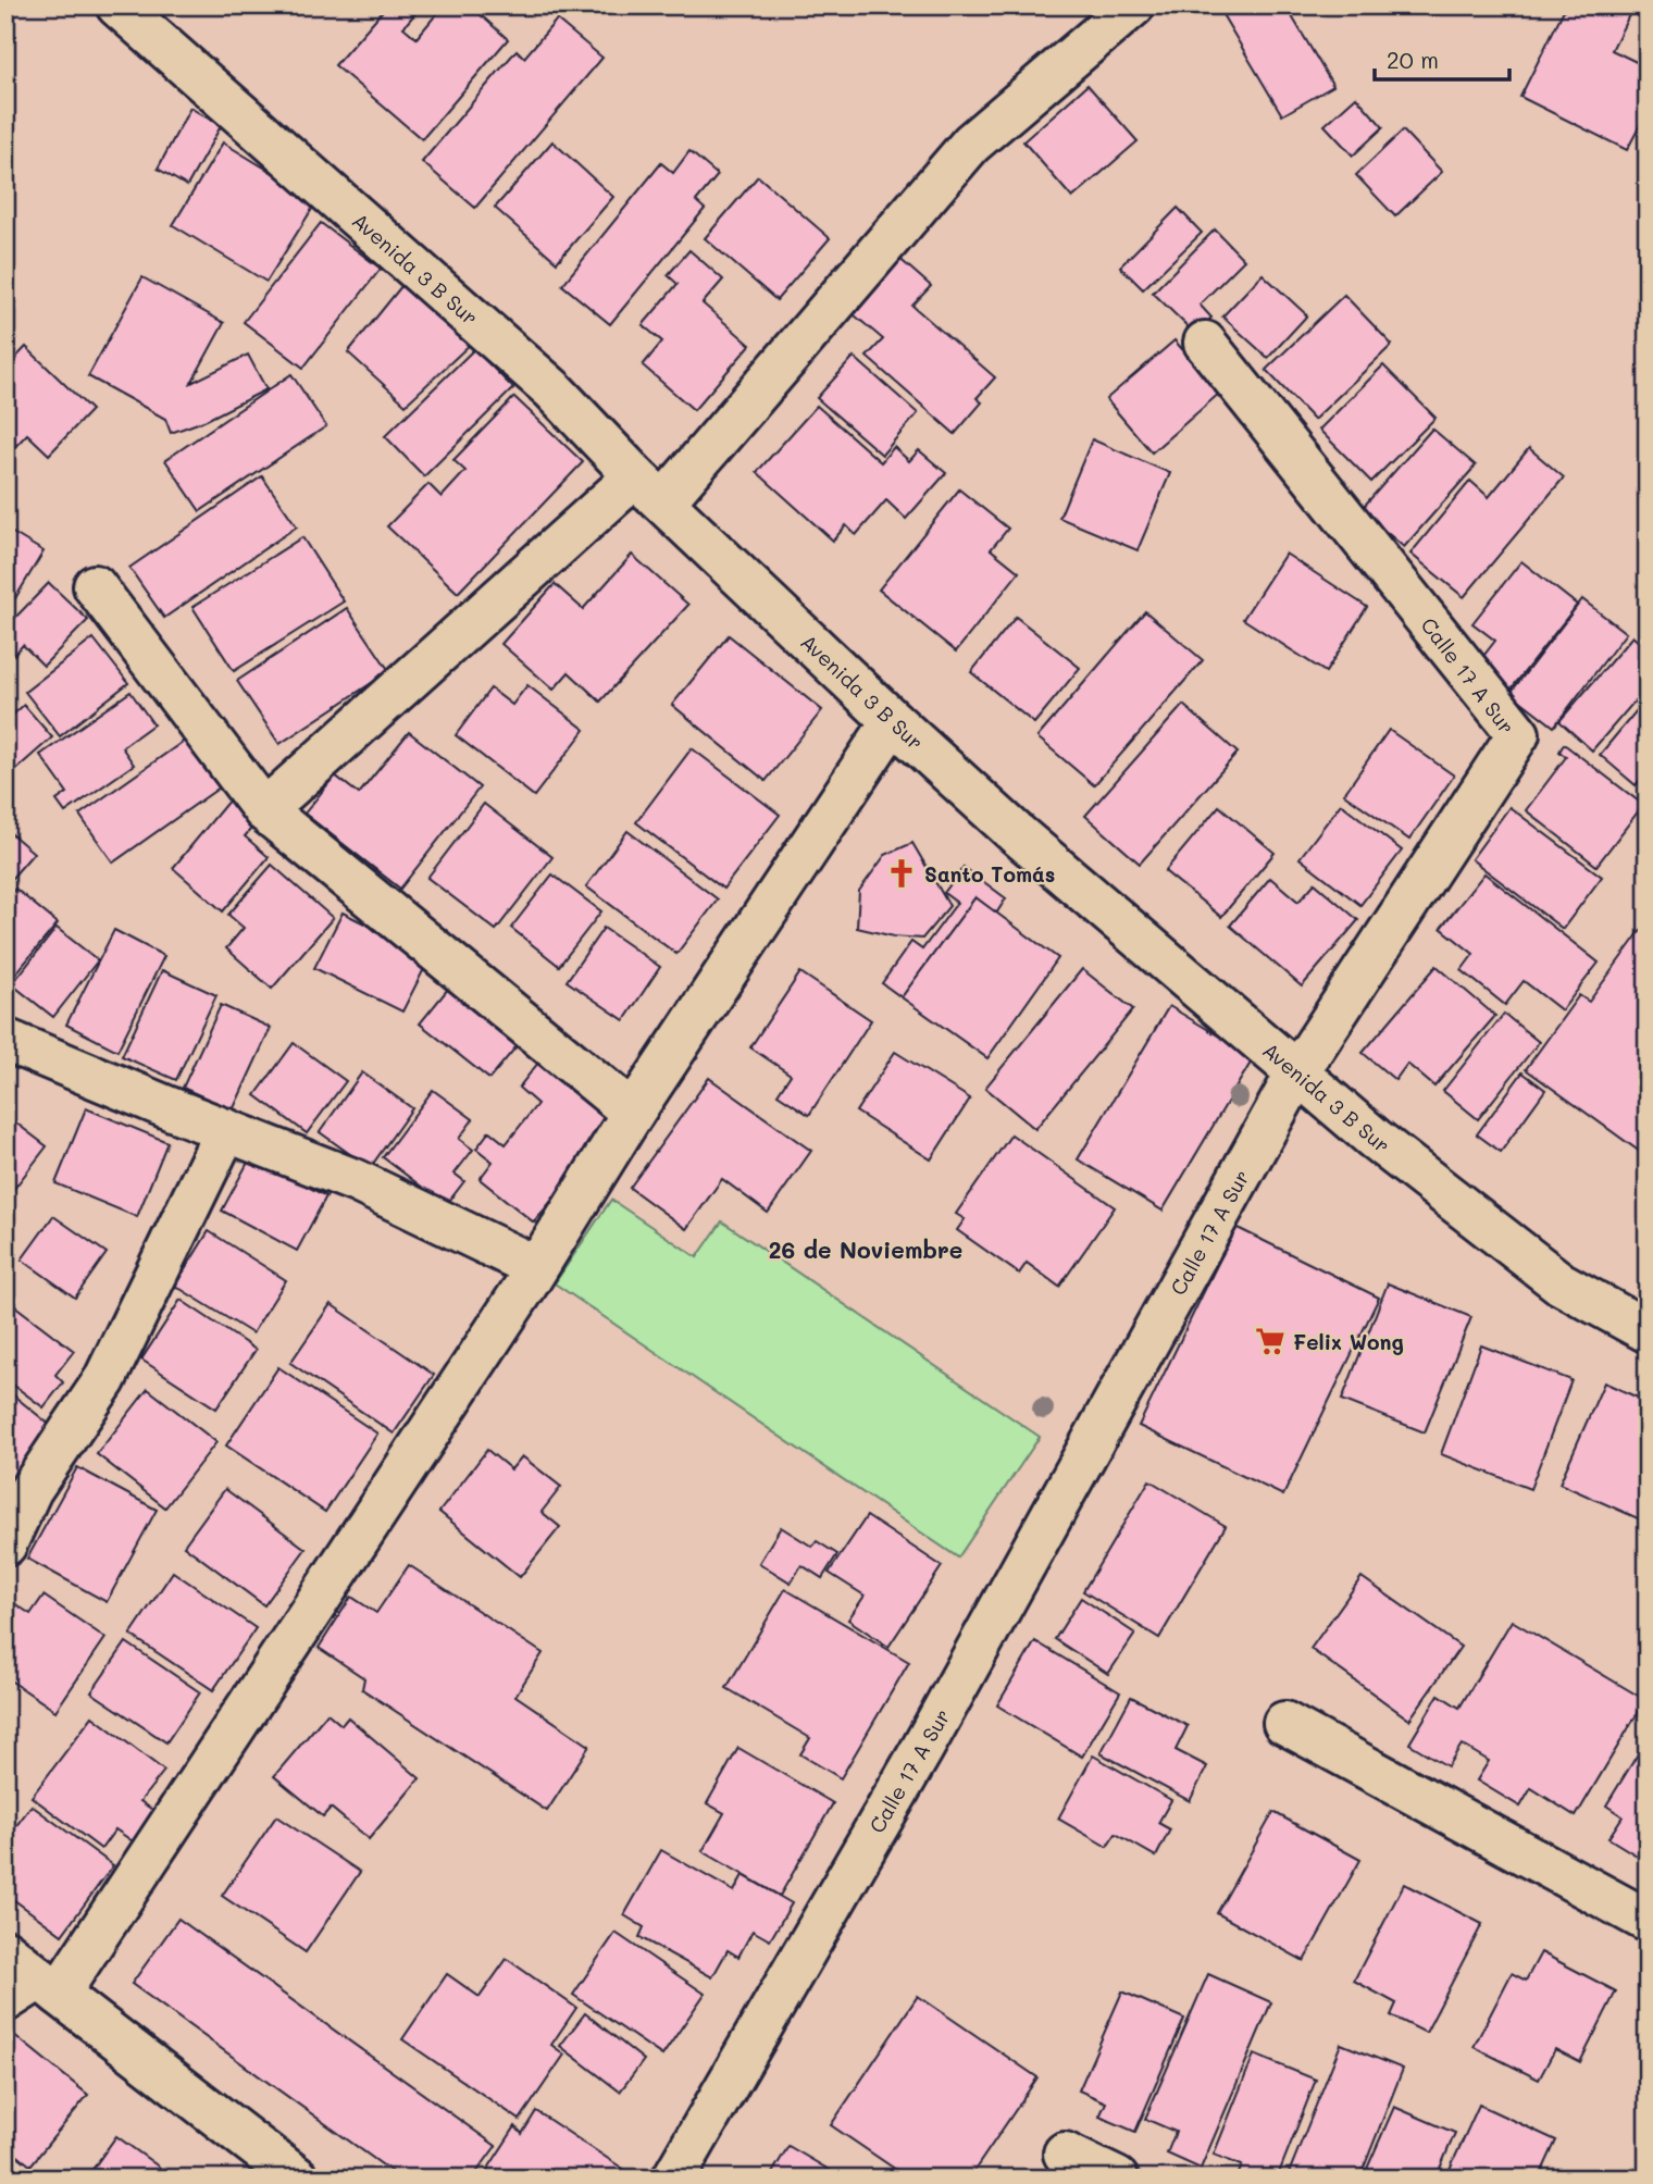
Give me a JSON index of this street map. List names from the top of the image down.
{
  "streets": {
    "street": ["Avenida 3 B Sur", "Calle 17 A Sur"]
  },
  "crossings": [
    ["Avenida 3 B Sur", "Calle 17 A Sur"]
  ],
  "districts": ["26 de Noviembre"],
  "places": {
    "church": ["Santo Tomás"],
    "supermarket": ["Felix Wong"]
  },
  "scale_bar": "20 m"
}
